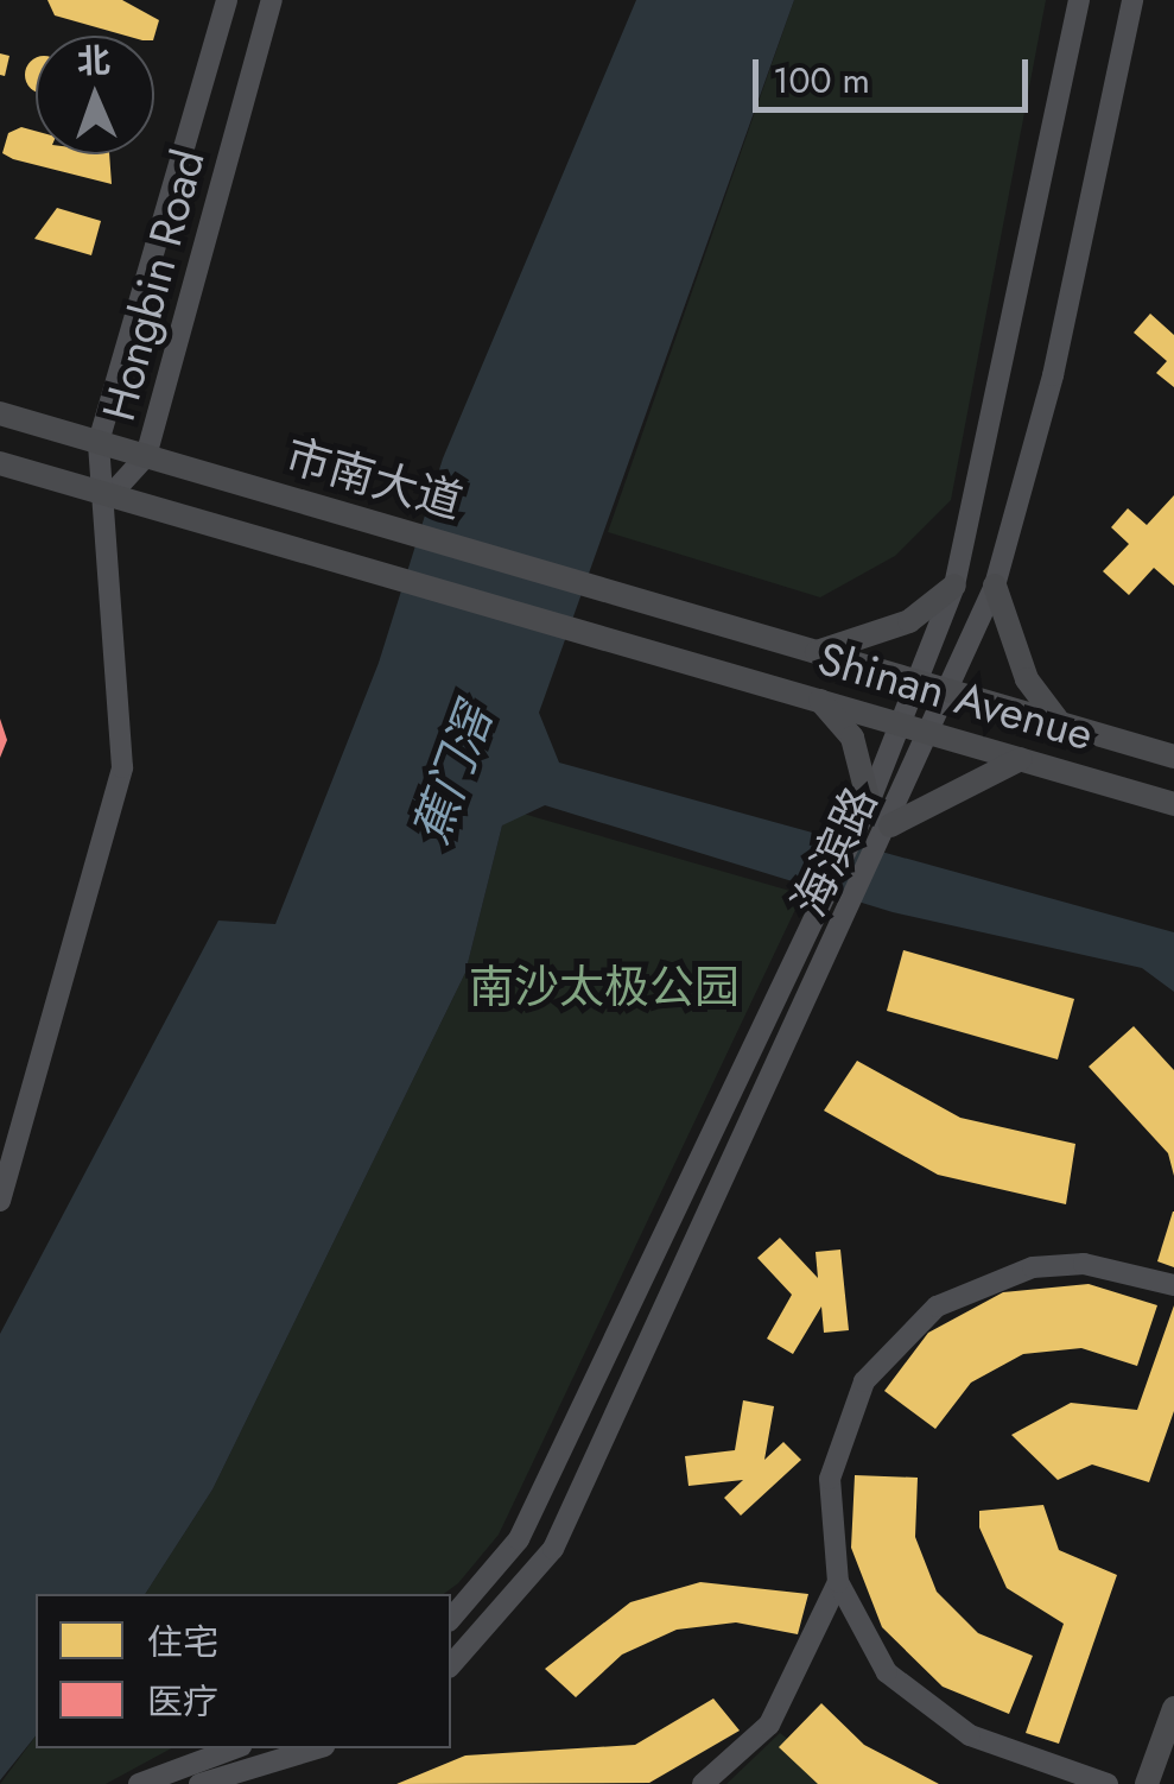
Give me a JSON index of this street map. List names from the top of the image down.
{
  "streets": {
    "main road": ["市南大道", "Shinan Avenue"],
    "street": ["Hongbin Road", "海滨路"]
  },
  "crossings": [
    ["Hongbin Road", "市南大道"],
    ["市南大道", "Shinan Avenue"],
    ["Shinan Avenue", "海滨路"]
  ],
  "water": ["蕉门滘"],
  "parks": ["南沙太极公园"],
  "legend": ["住宅", "医疗"],
  "scale_bar": "100 m",
  "north": "top"
}
